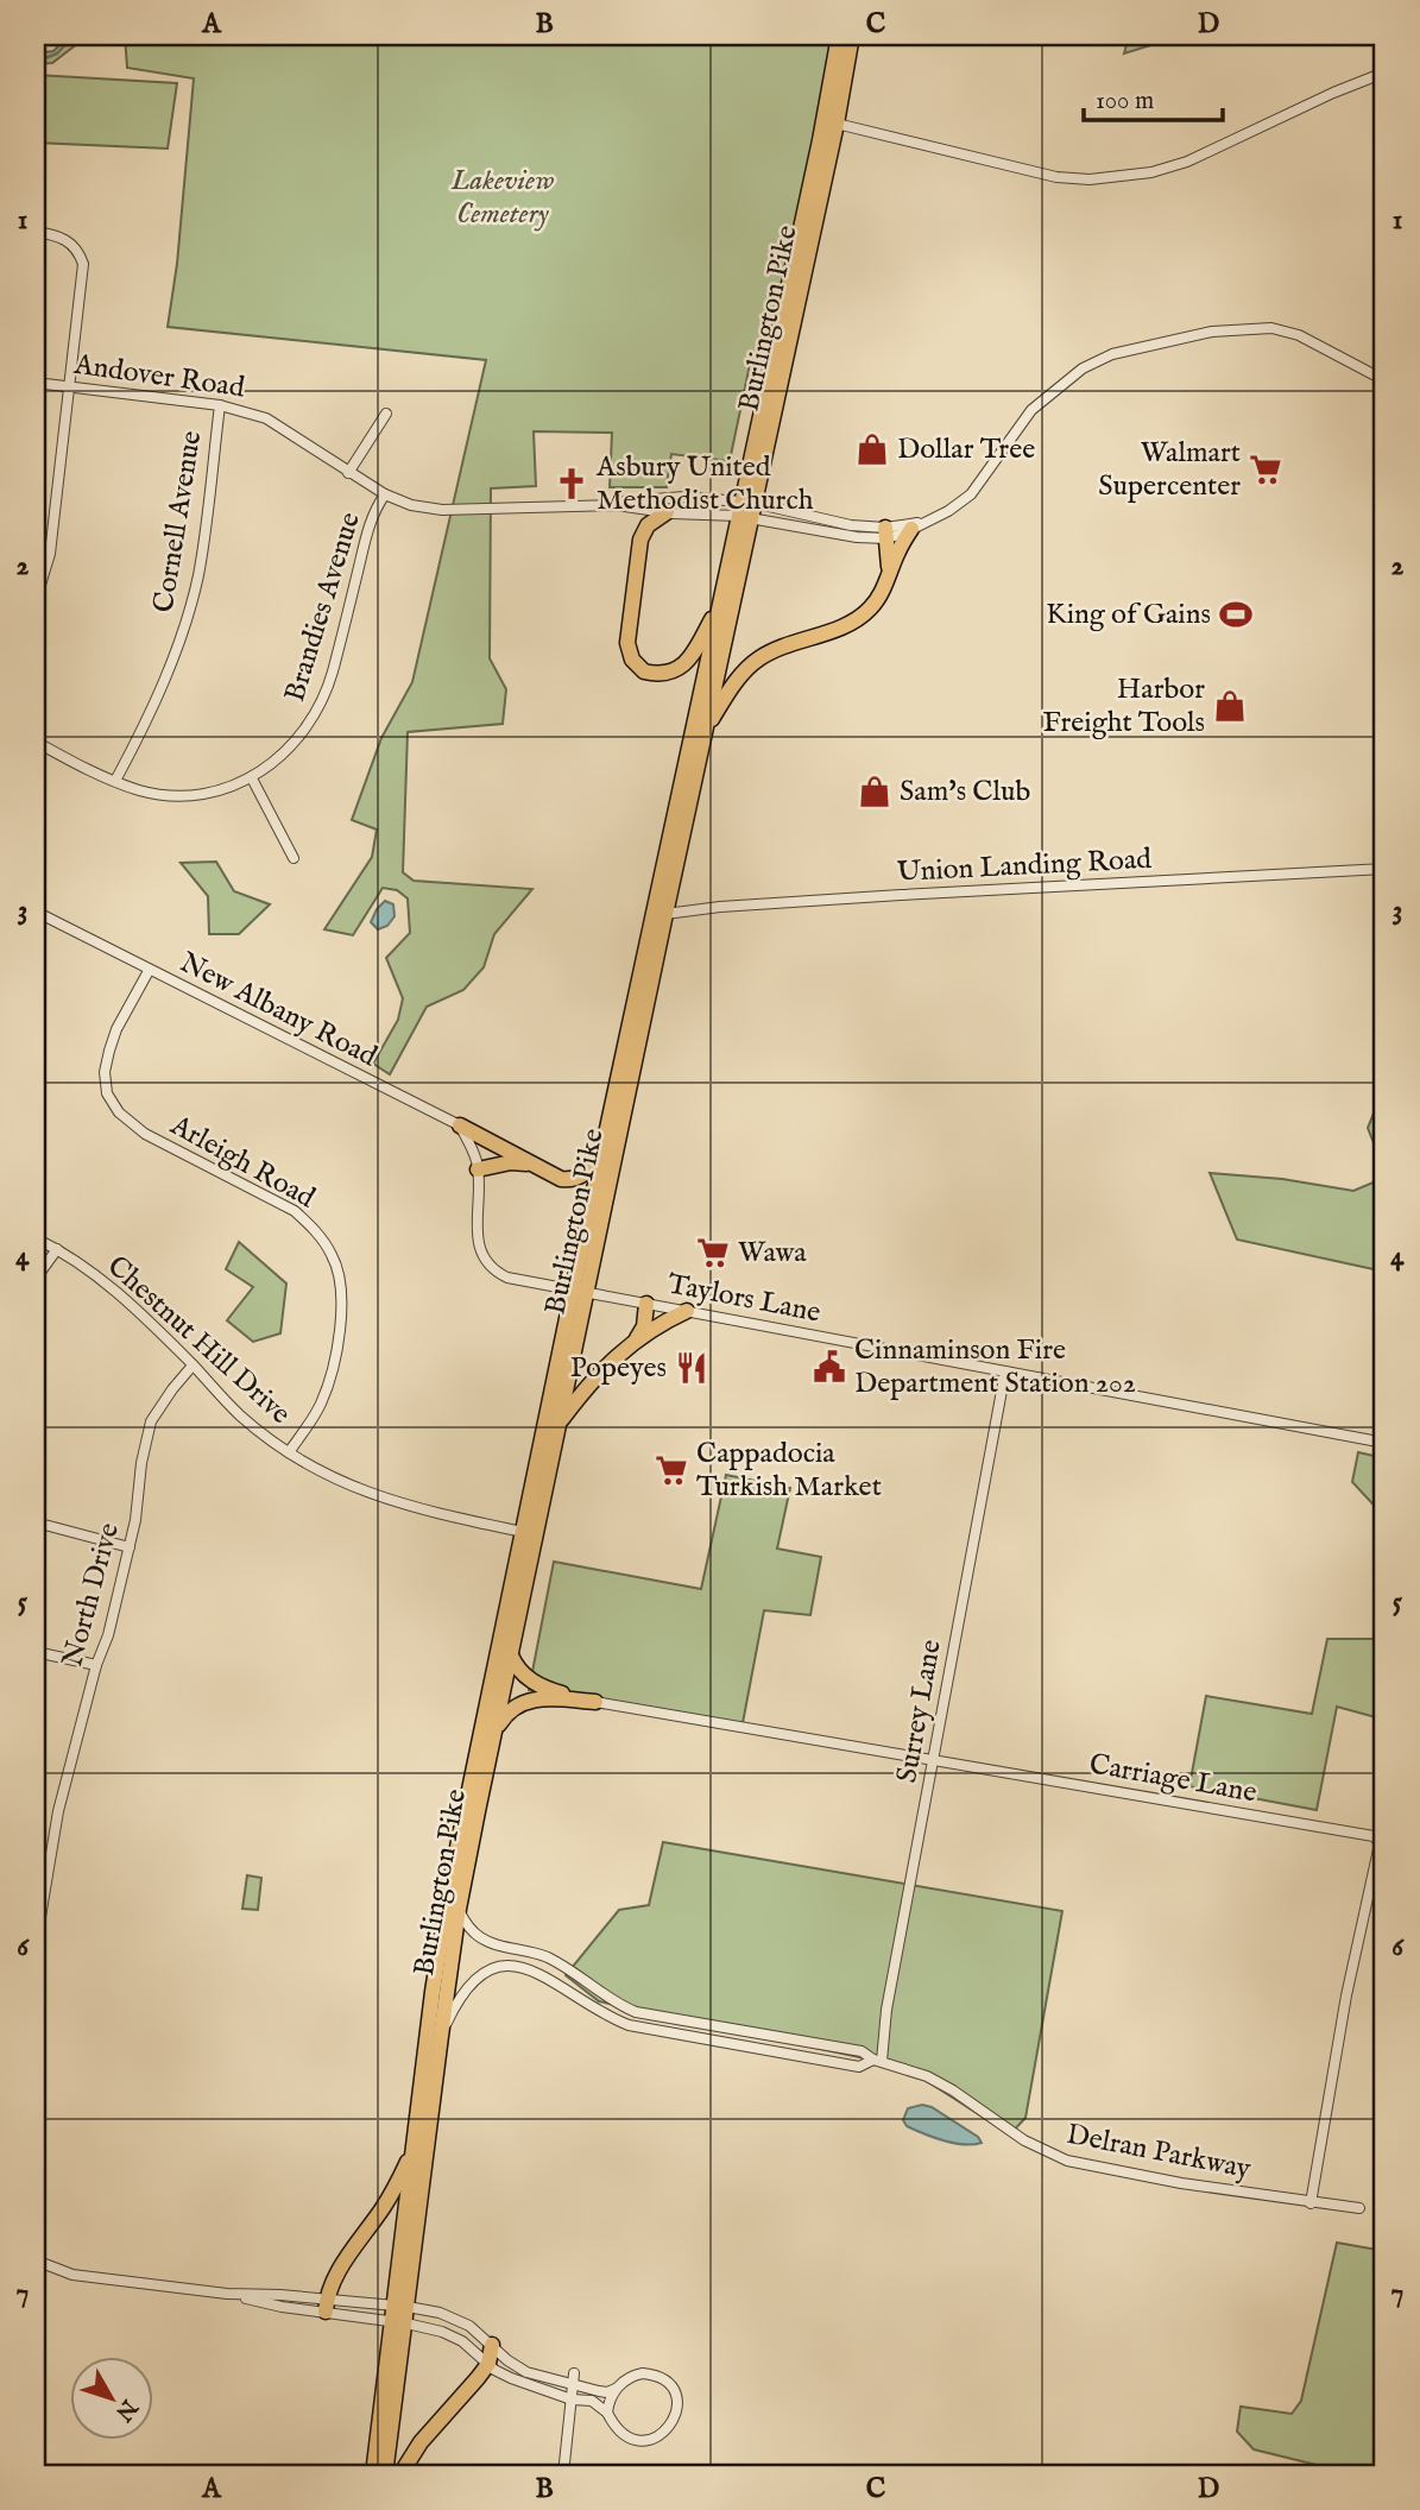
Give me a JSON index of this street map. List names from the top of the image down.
{
  "streets": {
    "highway": ["Burlington Pike"],
    "street": [
      "Andover Road",
      "Cornell Avenue",
      "Brandies Avenue",
      "Union Landing Road",
      "New Albany Road",
      "Arleigh Road",
      "Taylors Lane",
      "Chestnut Hill Drive",
      "North Drive",
      "Surrey Lane",
      "Carriage Lane",
      "Delran Parkway"
    ]
  },
  "crossings": [
    ["Burlington Pike", "Andover Road"],
    ["Burlington Pike", "Union Landing Road"],
    ["Burlington Pike", "Taylors Lane"],
    ["Burlington Pike", "Chestnut Hill Drive"],
    ["Burlington Pike", "Delran Parkway"],
    ["Andover Road", "Cornell Avenue"],
    ["Andover Road", "Brandies Avenue"],
    ["Cornell Avenue", "Brandies Avenue"],
    ["New Albany Road", "Arleigh Road"],
    ["Arleigh Road", "Chestnut Hill Drive"],
    ["Taylors Lane", "Surrey Lane"],
    ["Chestnut Hill Drive", "North Drive"],
    ["Surrey Lane", "Carriage Lane"],
    ["Surrey Lane", "Delran Parkway"],
    ["Carriage Lane", "Delran Parkway"]
  ],
  "parks": ["Lakeview Cemetery"],
  "places": {
    "shop": ["Dollar Tree", "Harbor Freight Tools", "Sam's Club"],
    "supermarket": ["Walmart Supercenter", "Wawa", "Cappadocia Turkish Market"],
    "church": ["Asbury United Methodist Church"],
    "sports": ["King of Gains"],
    "public building": ["Cinnaminson Fire Department Station 202"],
    "restaurant": ["Popeyes"]
  },
  "scale_bar": "100 m",
  "north": "bottom right",
  "grid": {
    "columns": [
      "A",
      "B",
      "C",
      "D"
    ],
    "rows": [
      "1",
      "2",
      "3",
      "4",
      "5",
      "6",
      "7"
    ]
  }
}
